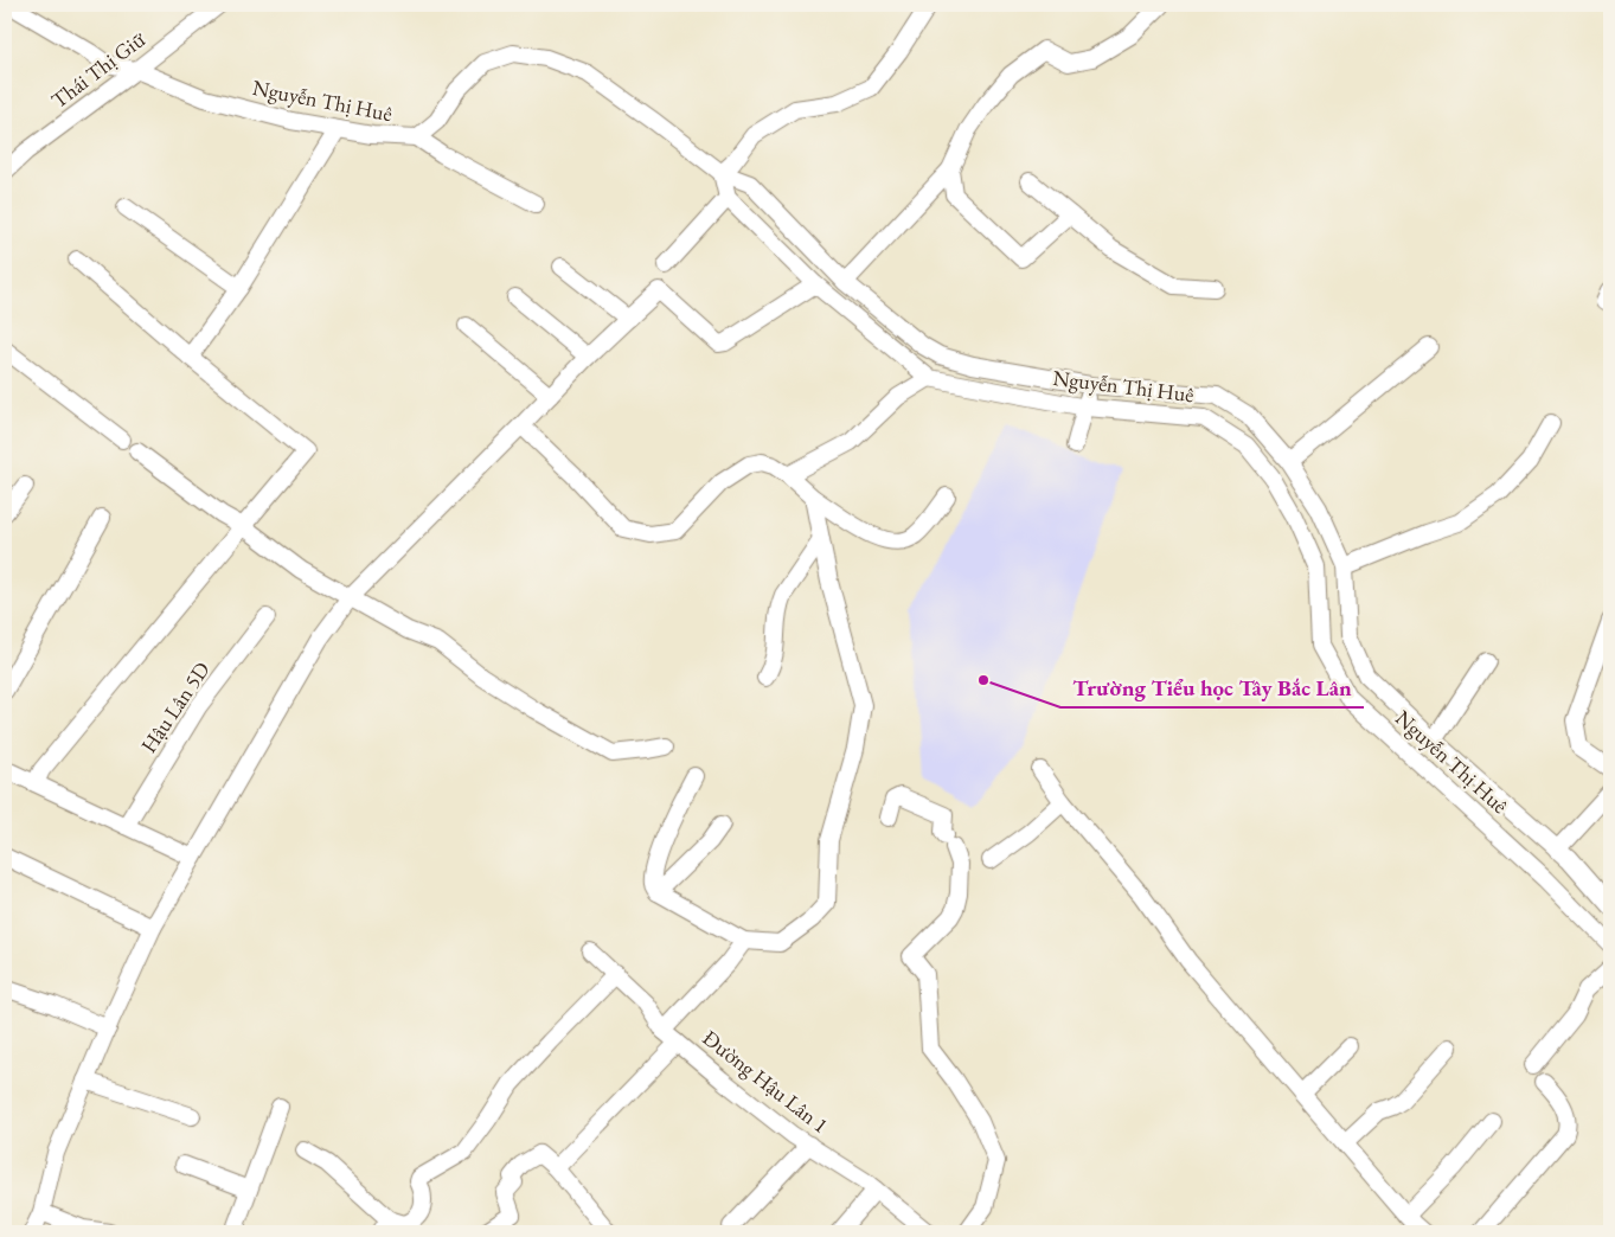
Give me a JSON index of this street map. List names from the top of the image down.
{
  "streets": {
    "street": [
      "Thái Thị Giữ",
      "Nguyễn Thị Huê",
      "Hậu Lân 5D",
      "Đường Hậu Lân 1"
    ]
  },
  "crossings": [
    ["Thái Thị Giữ", "Nguyễn Thị Huê"]
  ],
  "places": ["Trường Tiểu học Tây Bắc Lân"]
}
